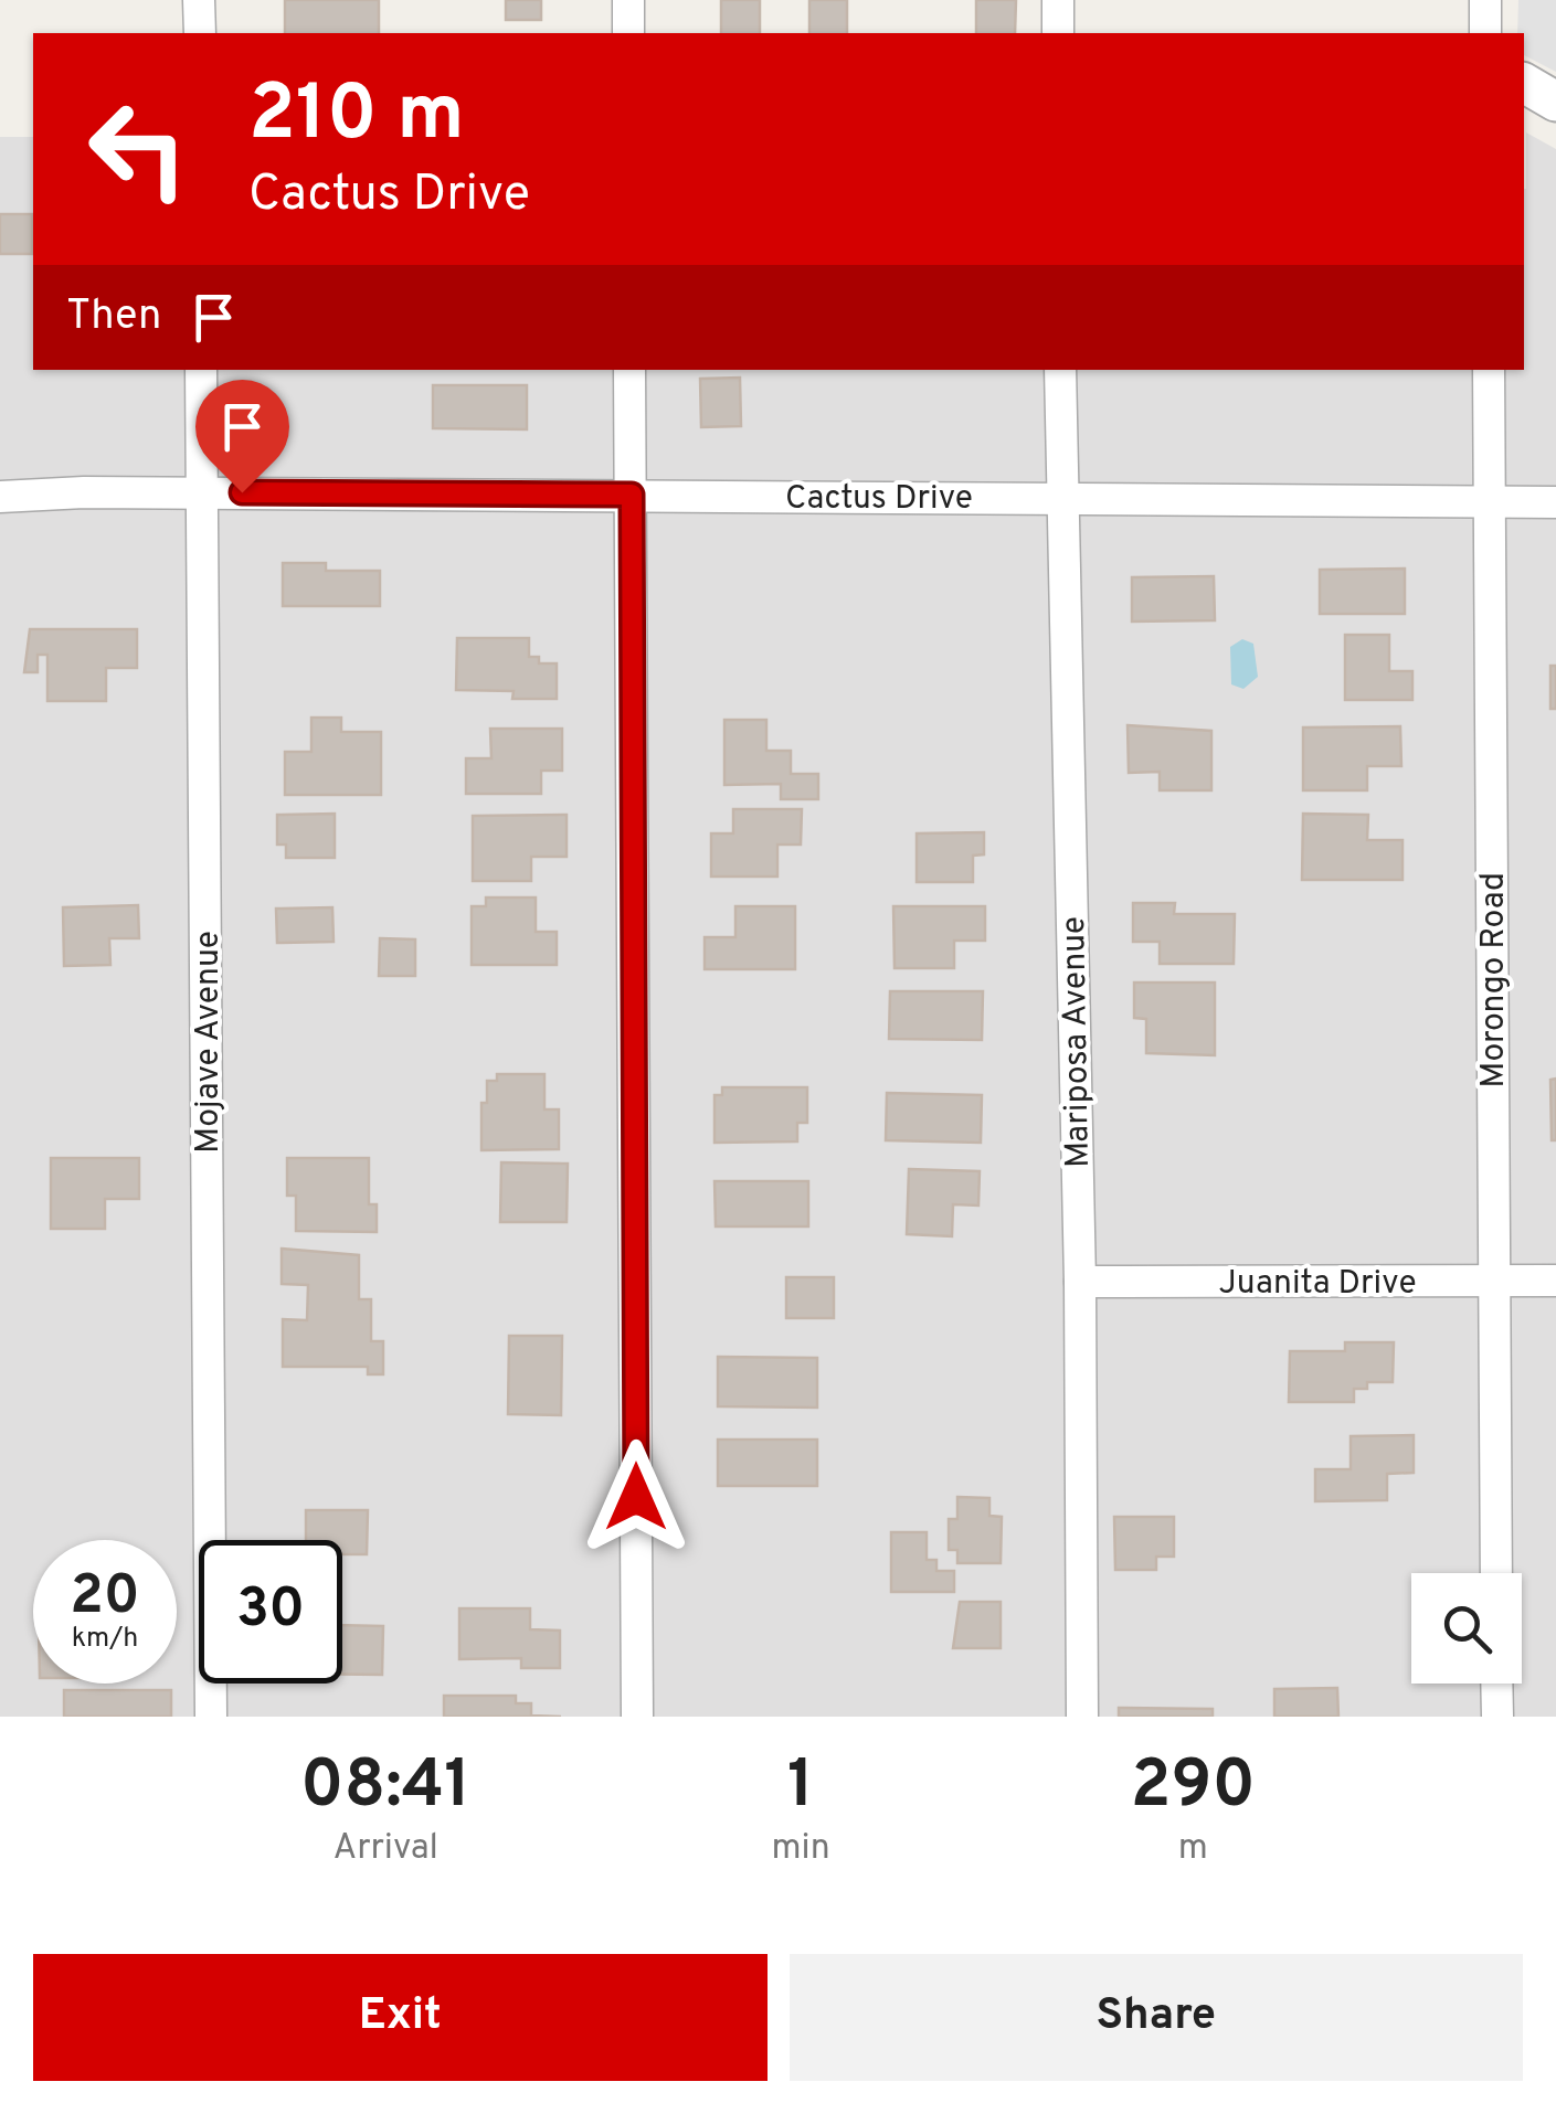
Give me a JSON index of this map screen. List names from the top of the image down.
{
  "streets": {
    "street": [
      "Cactus Drive",
      "Morongo Road",
      "Mojave Avenue",
      "Mariposa Avenue",
      "Juanita Drive"
    ]
  },
  "crossings": [
    ["Cactus Drive", "Morongo Road"],
    ["Cactus Drive", "Mojave Avenue"],
    ["Cactus Drive", "Mariposa Avenue"],
    ["Morongo Road", "Juanita Drive"],
    ["Mariposa Avenue", "Juanita Drive"]
  ],
  "page": {
    "turn": ["210 m", "Cactus Drive"],
    "then": "Then",
    "speed": "20 km/h",
    "limit": "30",
    "eta": [
      "08:41",
      "Arrival",
      "1",
      "min",
      "290",
      "m"
    ],
    "buttons": ["Exit", "Share"]
  }
}
